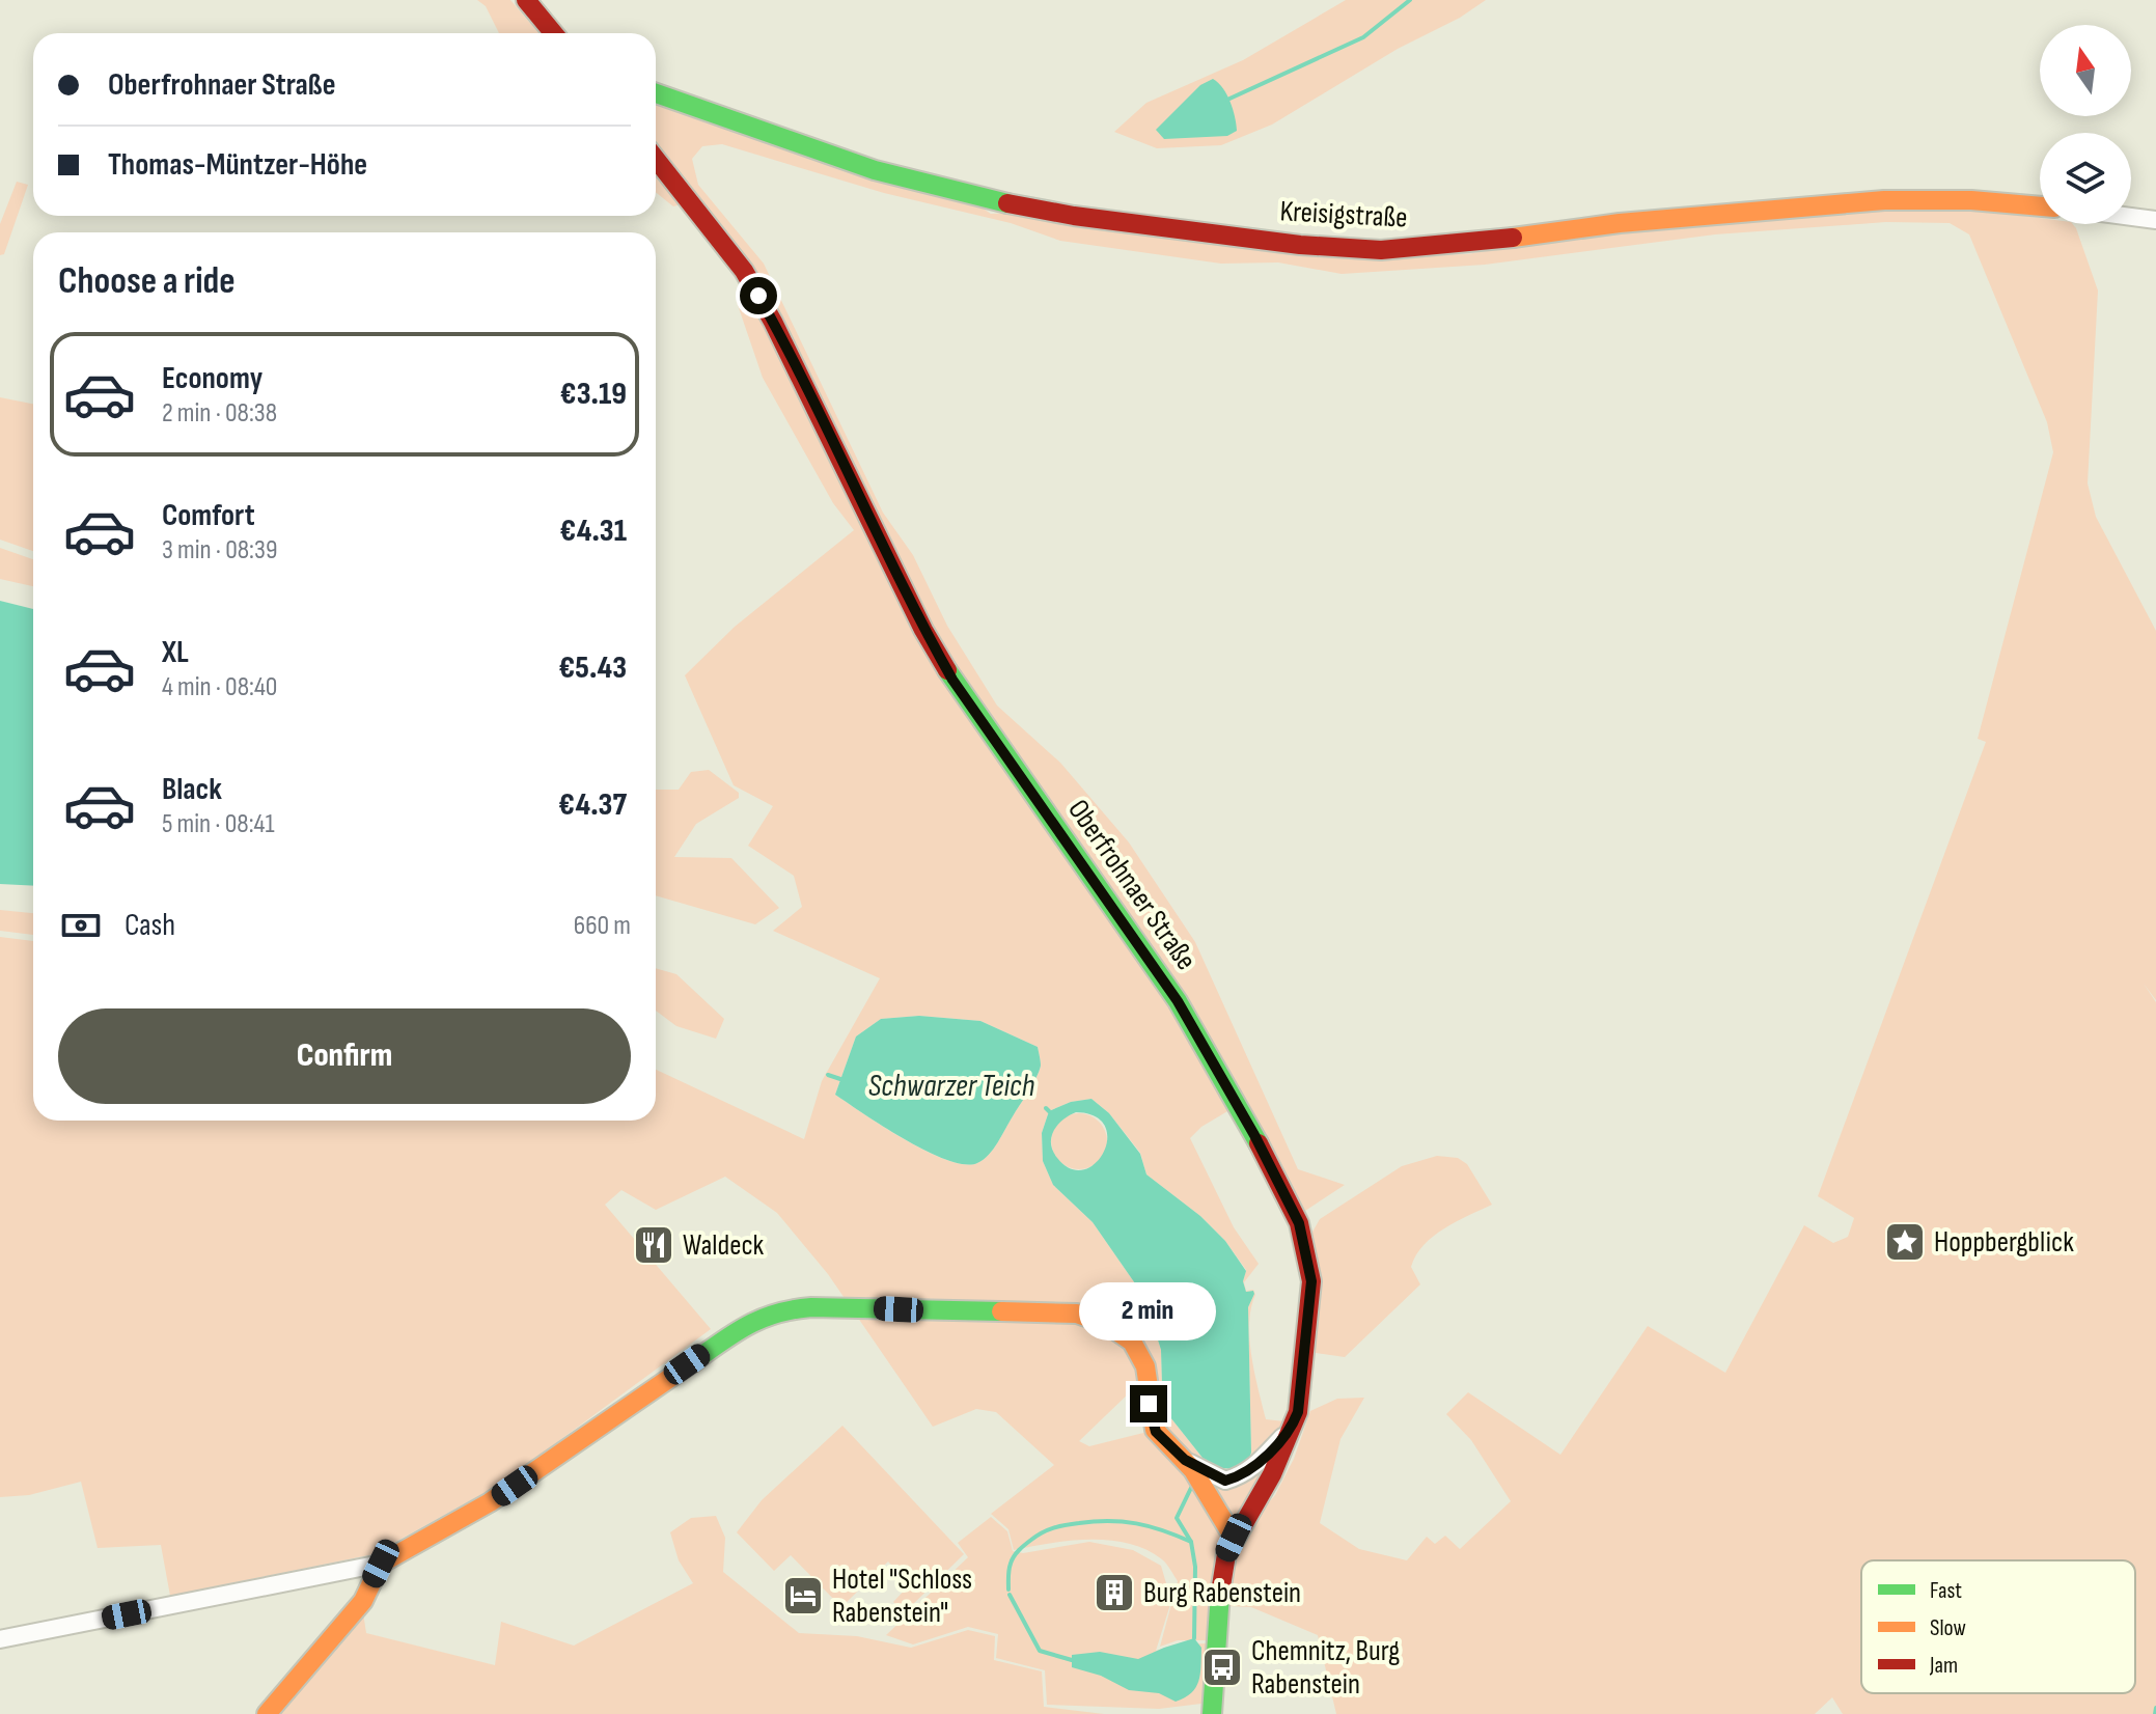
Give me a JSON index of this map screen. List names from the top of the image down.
{
  "streets": {
    "street": ["Kreisigstraße", "Oberfrohnaer Straße"]
  },
  "water": ["Schwarzer Teich"],
  "places": {
    "place": ["Hoppbergblick"],
    "restaurant": ["Waldeck"],
    "building": ["Burg Rabenstein"],
    "hotel": ["Hotel \"Schloss Rabenstein\""],
    "bus stop": ["Chemnitz, Burg Rabenstein"]
  },
  "legend": ["Fast", "Slow", "Jam"],
  "north": "top",
  "page": {
    "banner": ["Oberfrohnaer Straße", "Thomas-Müntzer-Höhe"],
    "heading": "Choose a ride",
    "list": [
      {
        "name": "Economy",
        "note": "2 min · 08:38",
        "value": "€3.19"
      },
      {
        "name": "Comfort",
        "note": "3 min · 08:39",
        "value": "€4.31"
      },
      {
        "name": "XL",
        "note": "4 min · 08:40",
        "value": "€5.43"
      },
      {
        "name": "Black",
        "note": "5 min · 08:41",
        "value": "€4.37"
      }
    ],
    "pay": ["Cash", "660 m"],
    "buttons": "Confirm",
    "bubble": "2 min"
  }
}
